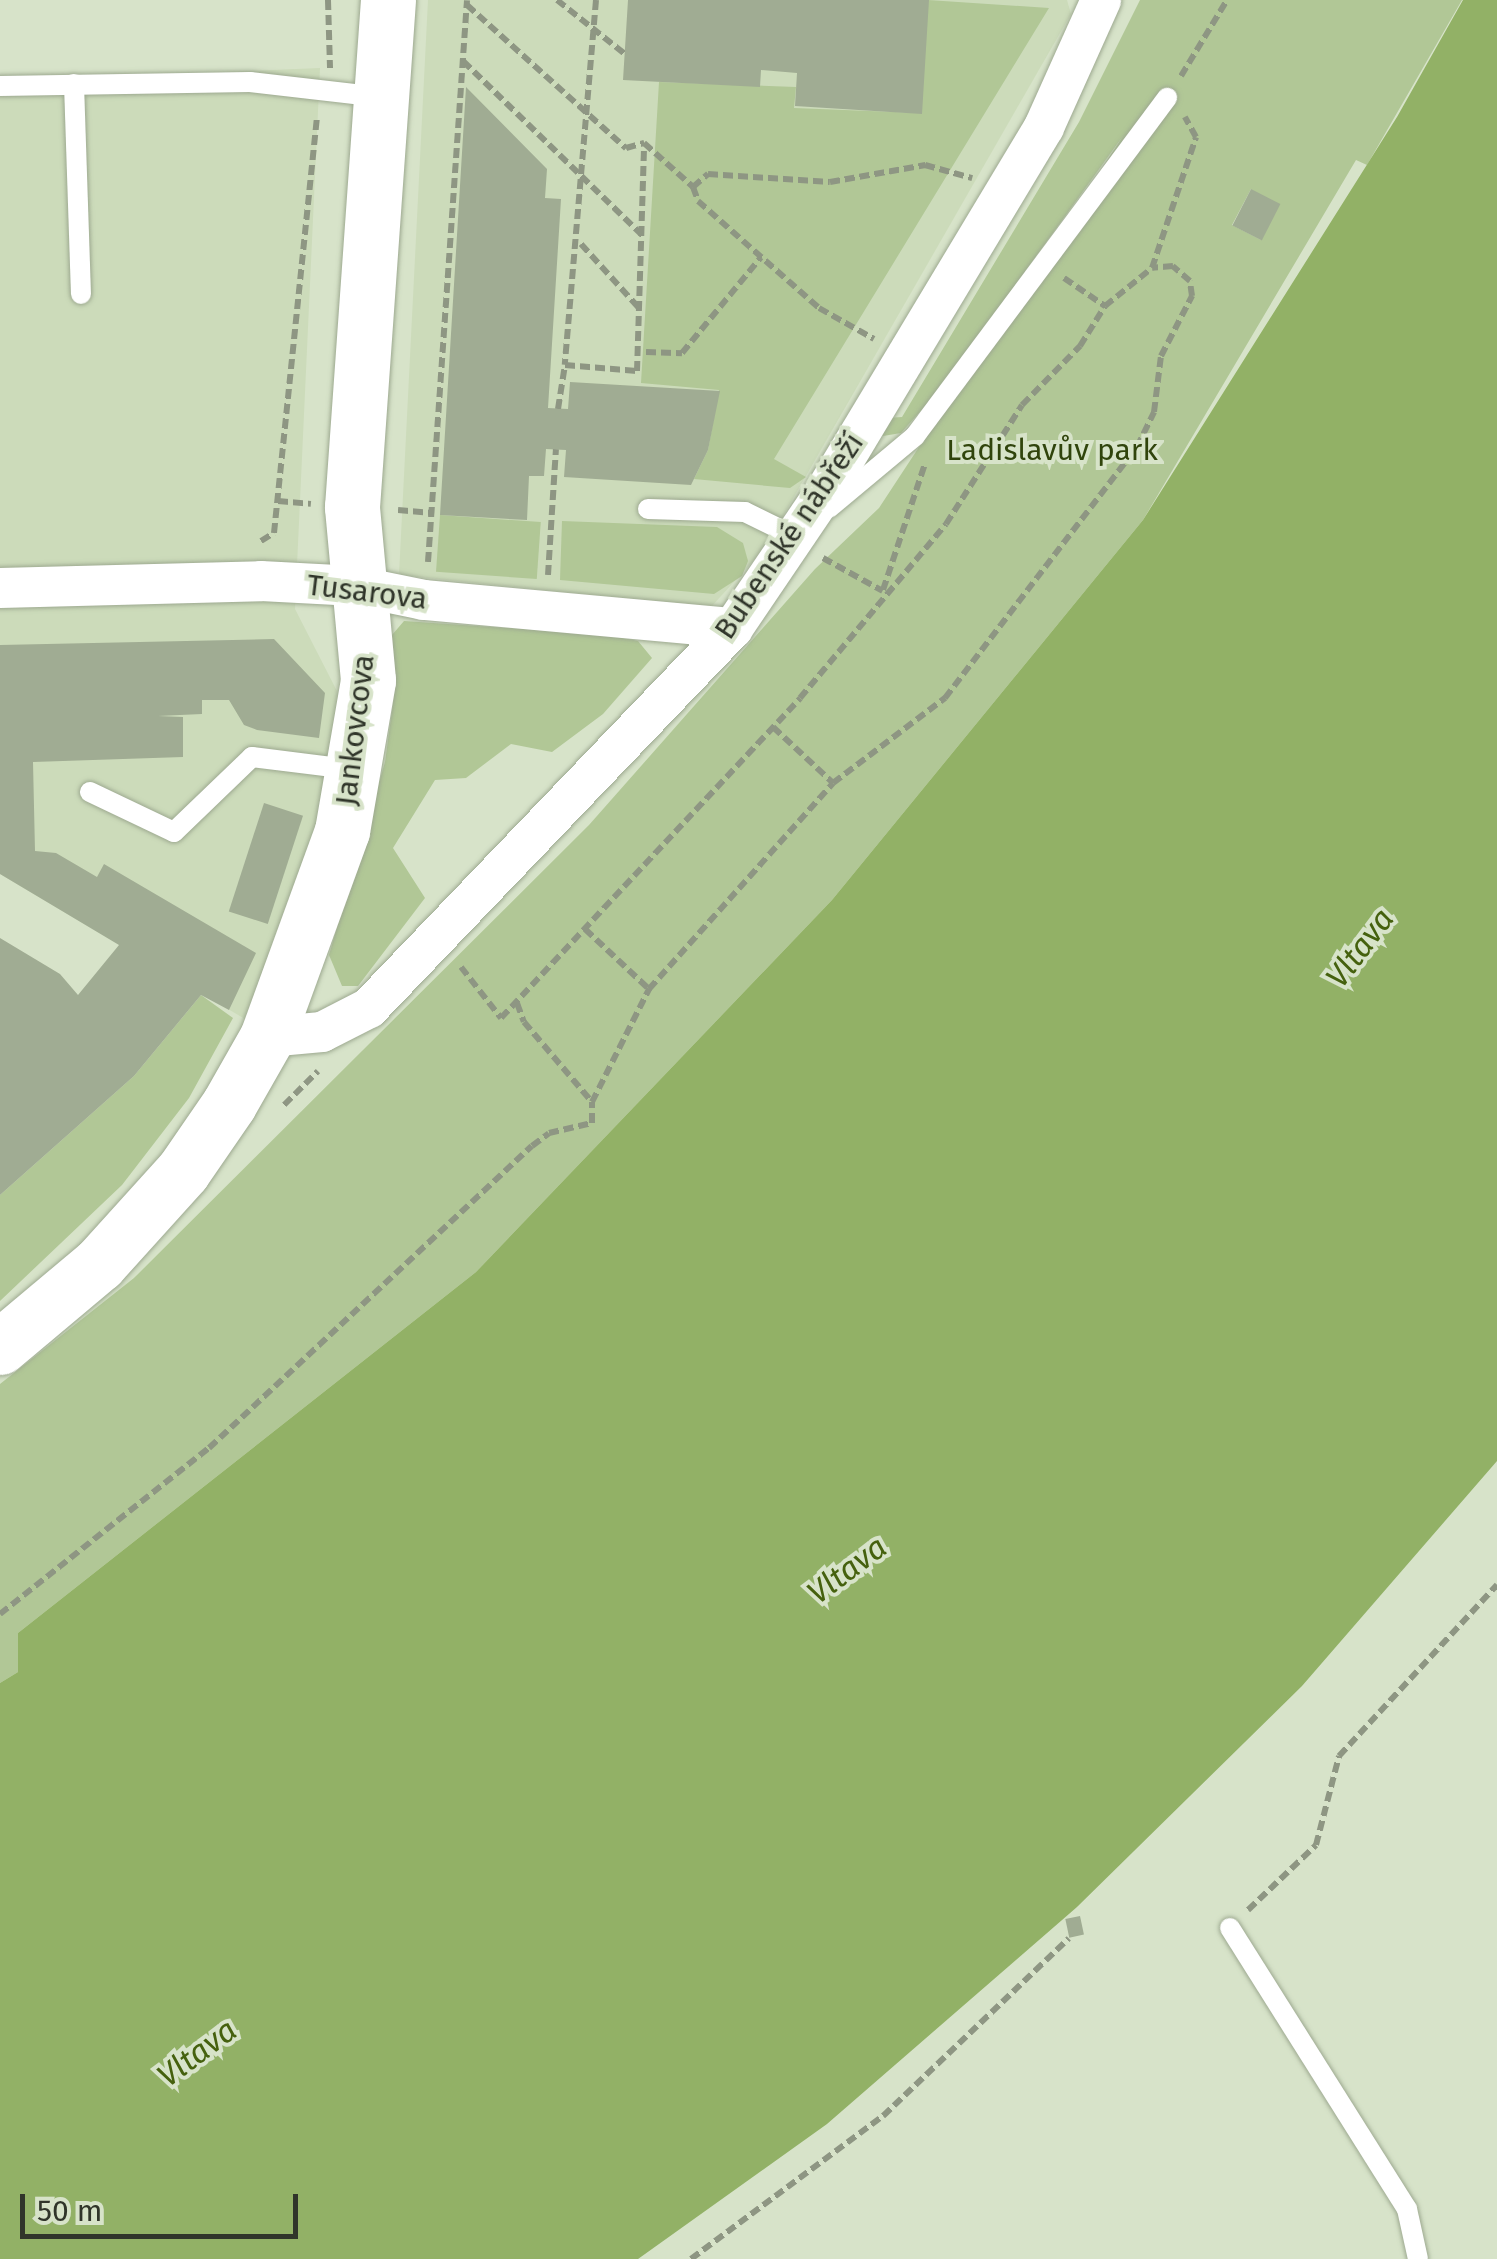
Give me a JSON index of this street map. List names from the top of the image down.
{
  "streets": {
    "street": ["Bubenské nábřeží", "Tusarova", "Jankovcova"]
  },
  "crossings": [
    ["Bubenské nábřeží", "Tusarova"],
    ["Bubenské nábřeží", "Jankovcova"],
    ["Tusarova", "Jankovcova"]
  ],
  "water": ["Vltava"],
  "parks": ["Ladislavův park"],
  "scale_bar": "50 m"
}
